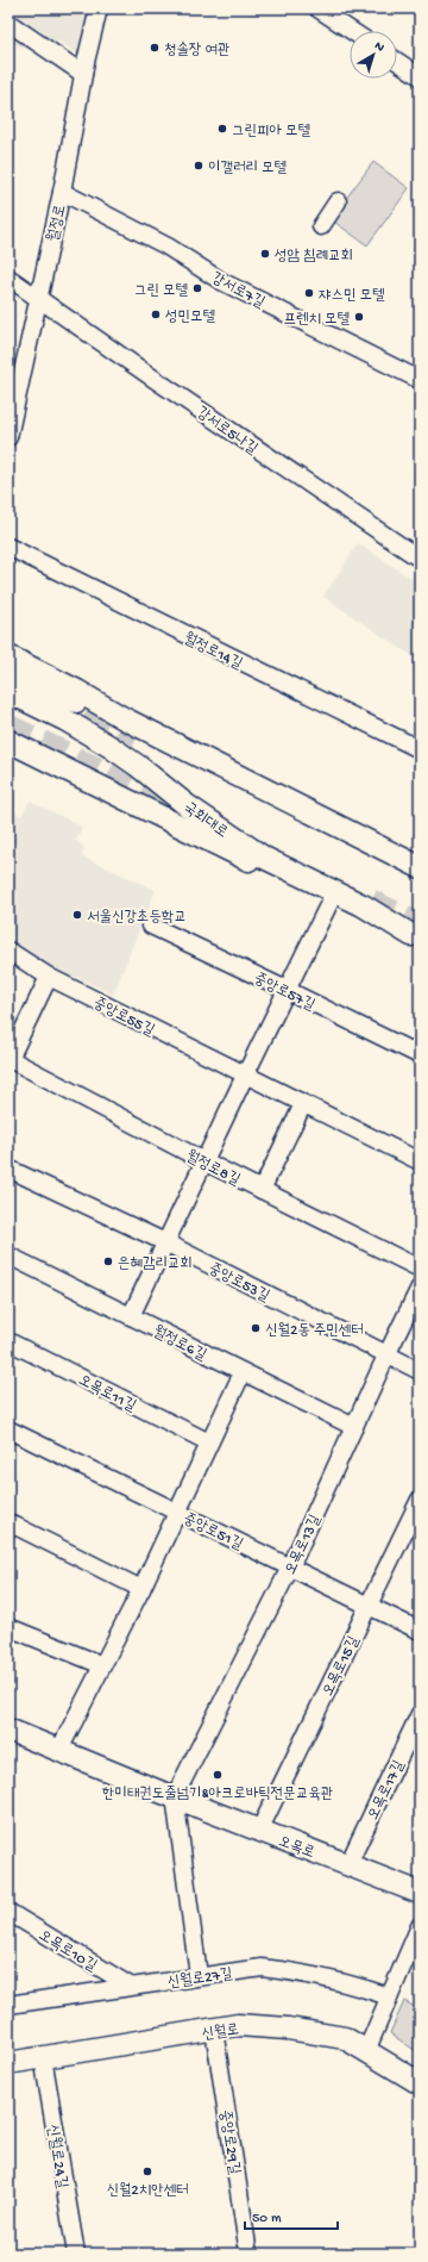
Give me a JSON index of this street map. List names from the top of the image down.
{
  "streets": {
    "main road": ["국회대로", "오목로", "신월로"],
    "street": [
      "월정로",
      "강서로7길",
      "강서로5나길",
      "월정로14길",
      "중앙로57길",
      "중앙로55길",
      "월정로8길",
      "중앙로53길",
      "월정로6길",
      "오목로11길",
      "중앙로51길",
      "오목로13길",
      "오목로15길",
      "오목로17길",
      "오목로10길",
      "신월로27길",
      "중앙로29길",
      "신월로24길"
    ]
  },
  "crossings": [
    ["월정로", "강서로7길"],
    ["월정로", "강서로5나길"],
    ["중앙로53길", "오목로13길"],
    ["월정로6길", "오목로13길"],
    ["중앙로51길", "오목로13길"],
    ["중앙로51길", "오목로15길"],
    ["오목로13길", "오목로"],
    ["오목로15길", "오목로"],
    ["오목로17길", "오목로"],
    ["오목로10길", "신월로27길"],
    ["신월로", "중앙로29길"],
    ["신월로", "신월로24길"]
  ],
  "places": [
    "청솔장 여관",
    "그린피아 모텔",
    "이갤러리 모텔",
    "성암 침례교회",
    "그린 모텔",
    "쟈스민 모텔",
    "성민모텔",
    "프렌치 모텔",
    "서울신강초등학교",
    "은혜감리교회",
    "신월2동 주민센터",
    "한미태권도줄넘기&아크로바틱전문교육관",
    "신월2치안센터"
  ],
  "scale_bar": "50 m",
  "north": "top right"
}
